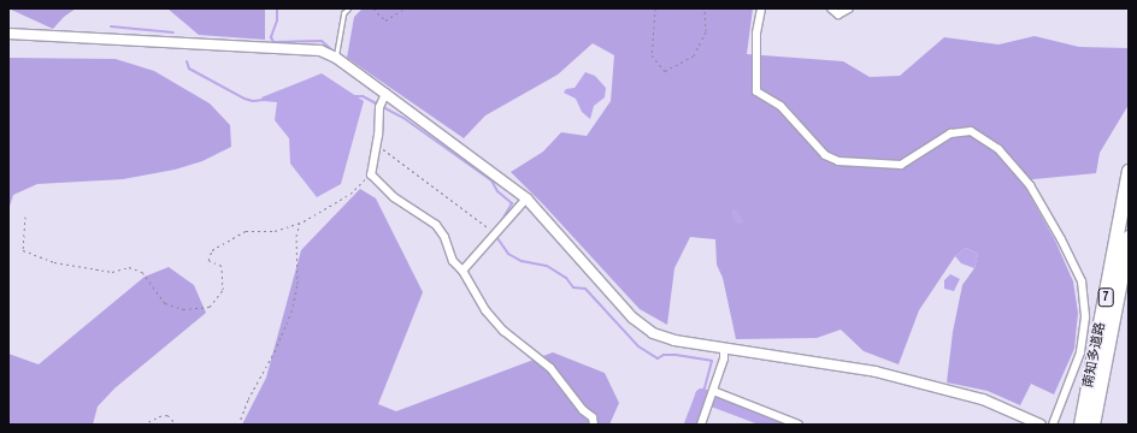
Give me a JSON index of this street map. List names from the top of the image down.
{
  "streets": {
    "highway": ["7", "南知多道路"]
  }
}
